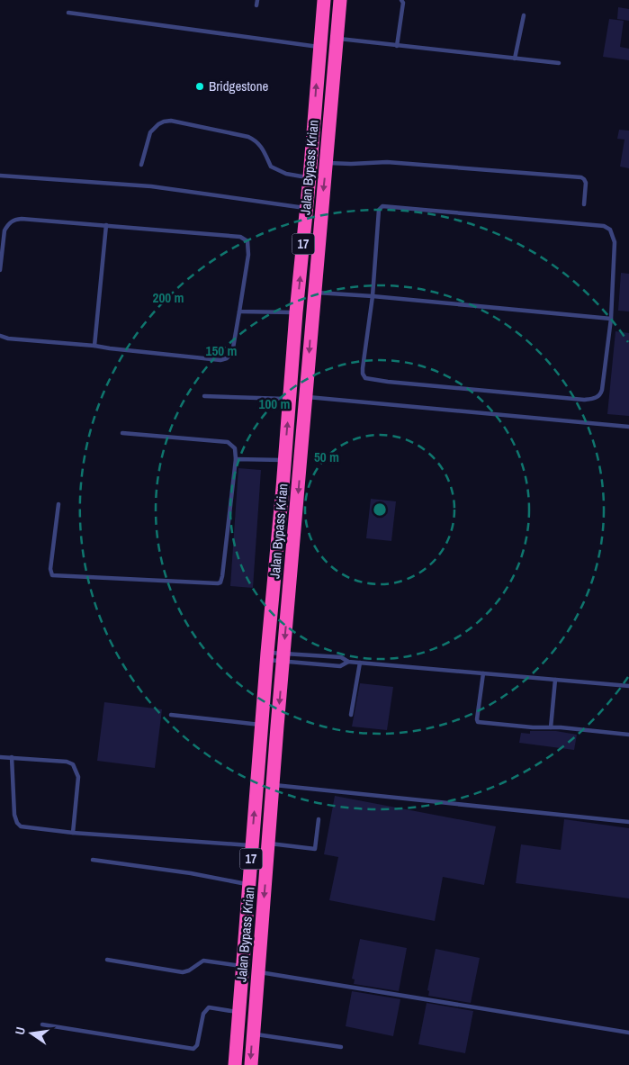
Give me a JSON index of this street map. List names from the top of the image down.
{
  "streets": {
    "highway": ["Jalan Bypass Krian", "17"]
  },
  "places": ["Bridgestone"],
  "north": "left",
  "rings": [
    "200 m",
    "150 m",
    "100 m",
    "50 m"
  ]
}
